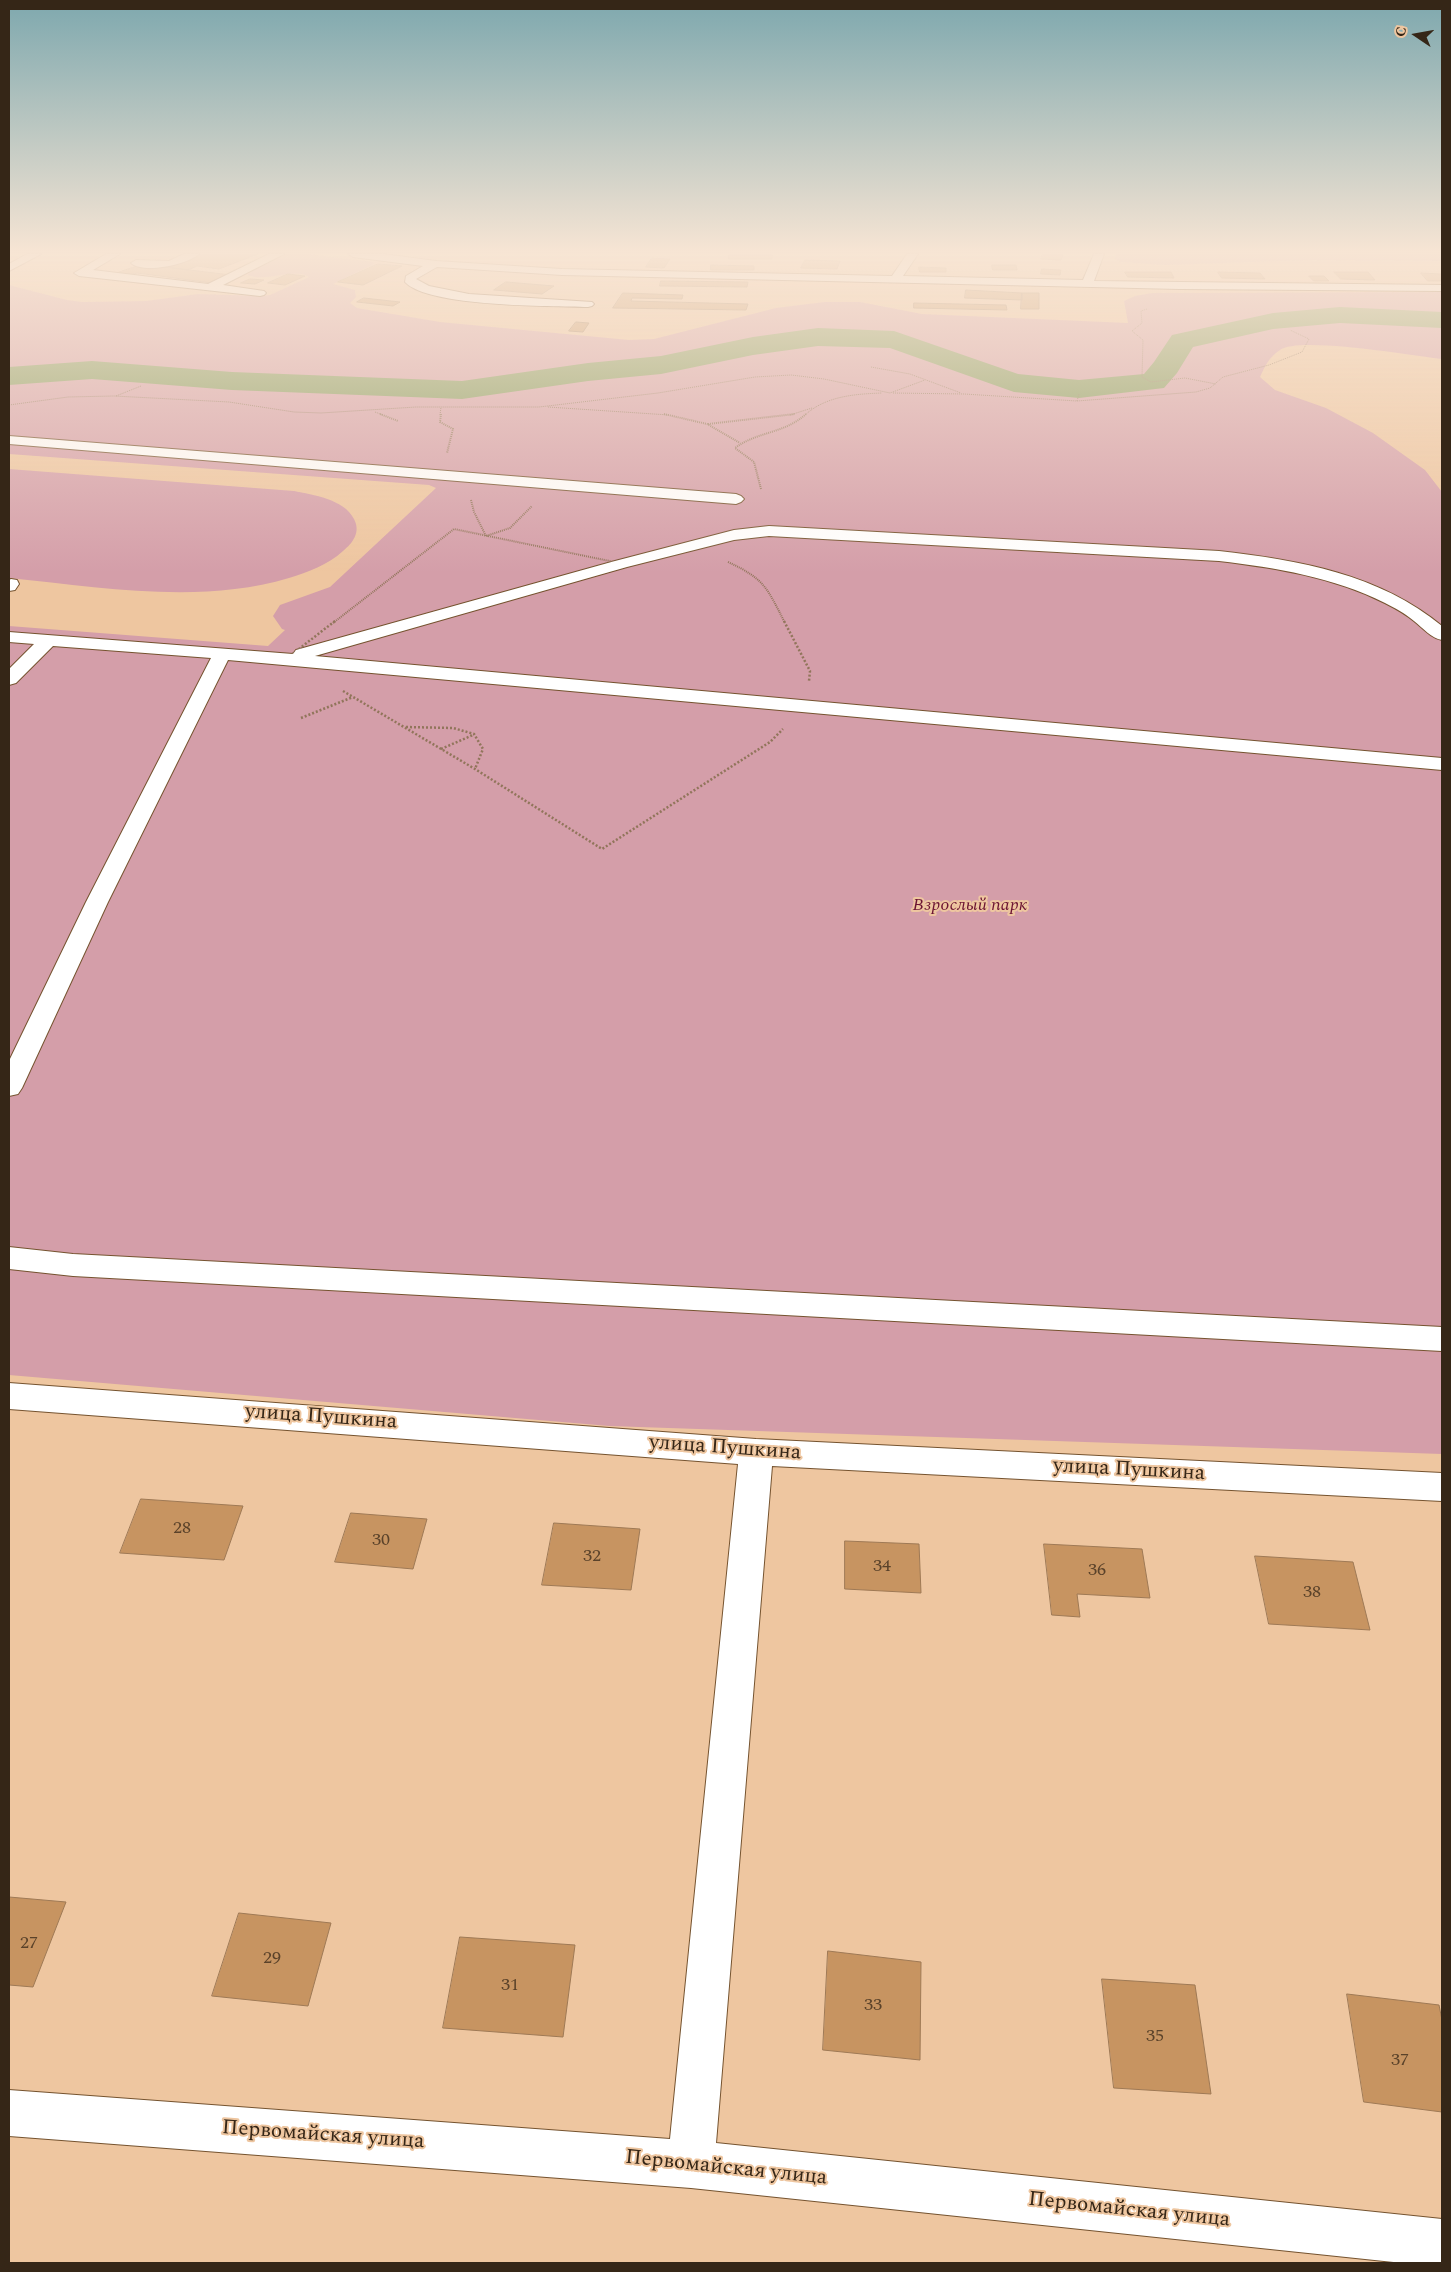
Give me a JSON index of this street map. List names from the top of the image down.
{
  "streets": {
    "street": ["улица Пушкина", "Первомайская улица"]
  },
  "parks": ["Взрослый парк"],
  "house_numbers": [
    "28",
    "30",
    "32",
    "34",
    "36",
    "38",
    "27",
    "29",
    "31",
    "33",
    "35",
    "37"
  ],
  "north": "left"
}
